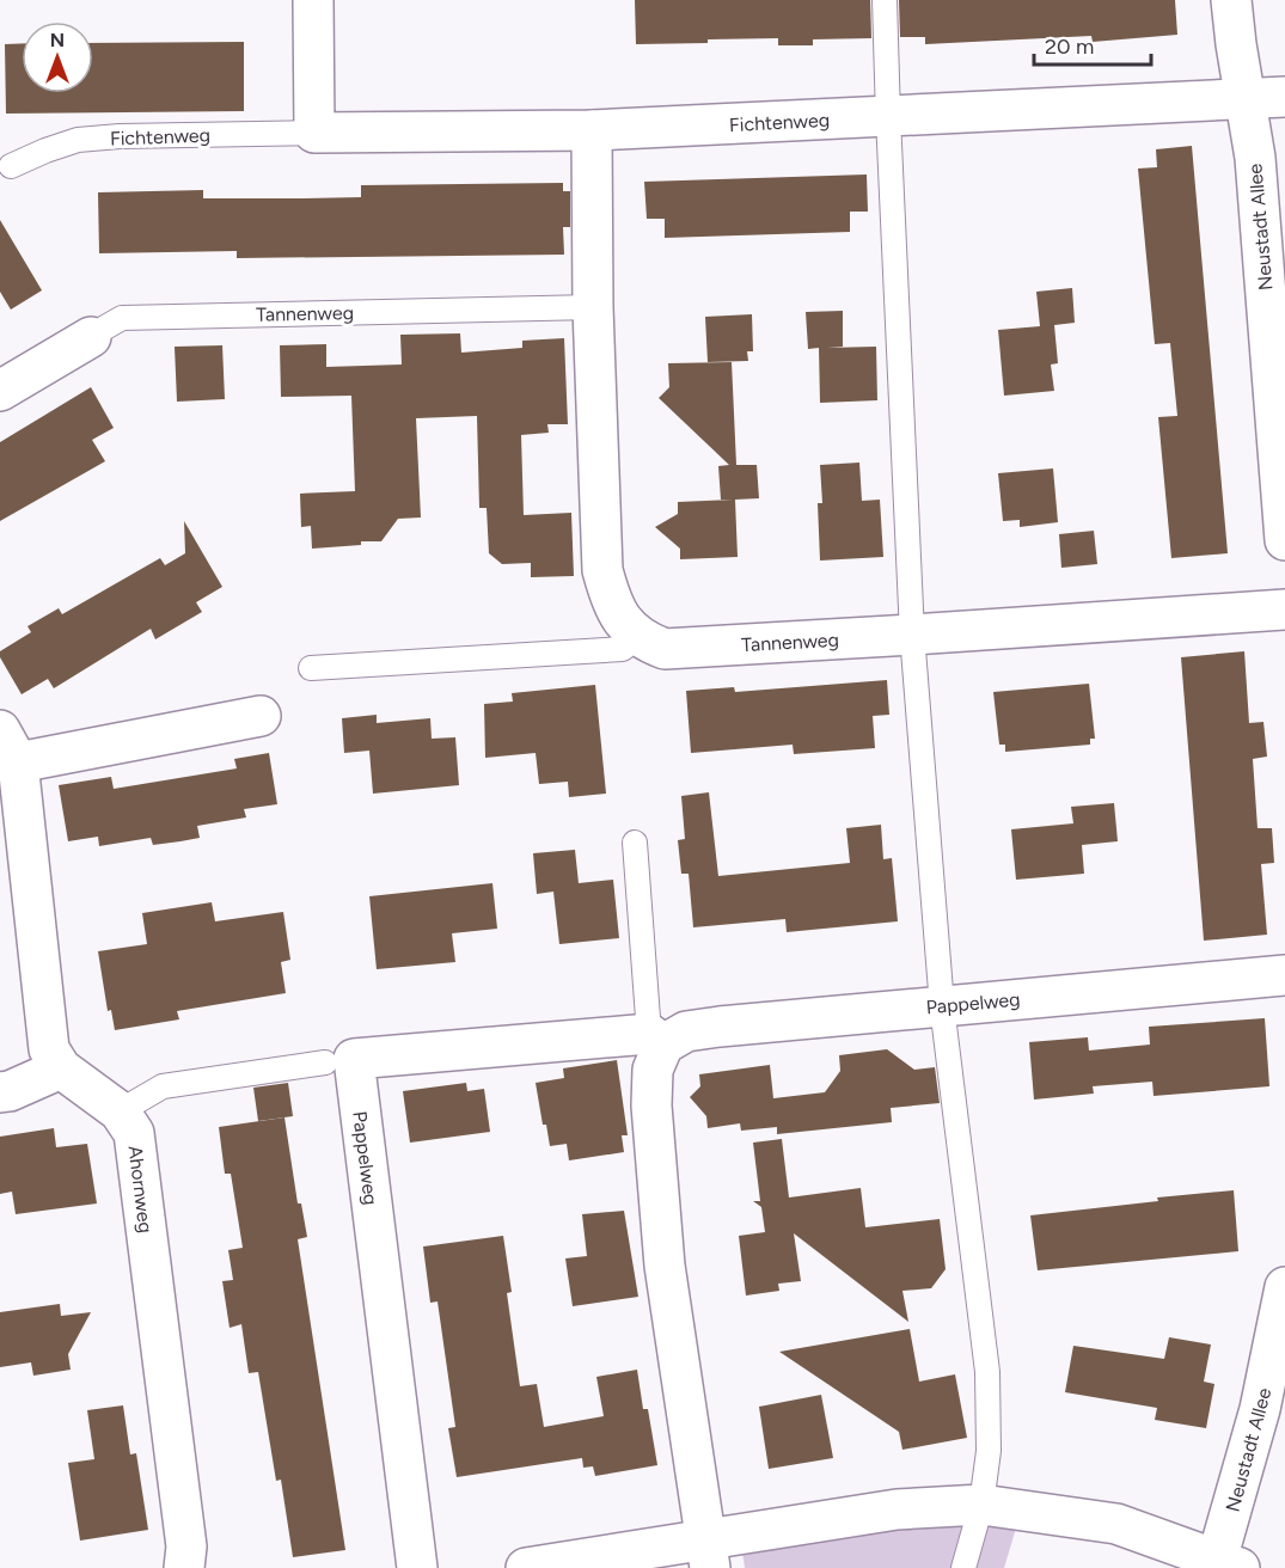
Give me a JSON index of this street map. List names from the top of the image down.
{
  "streets": {
    "street": [
      "Fichtenweg",
      "Neustadt Allee",
      "Tannenweg",
      "Pappelweg",
      "Ahornweg"
    ]
  },
  "crossings": [
    ["Fichtenweg", "Neustadt Allee"]
  ],
  "scale_bar": "20 m",
  "north": "top"
}
